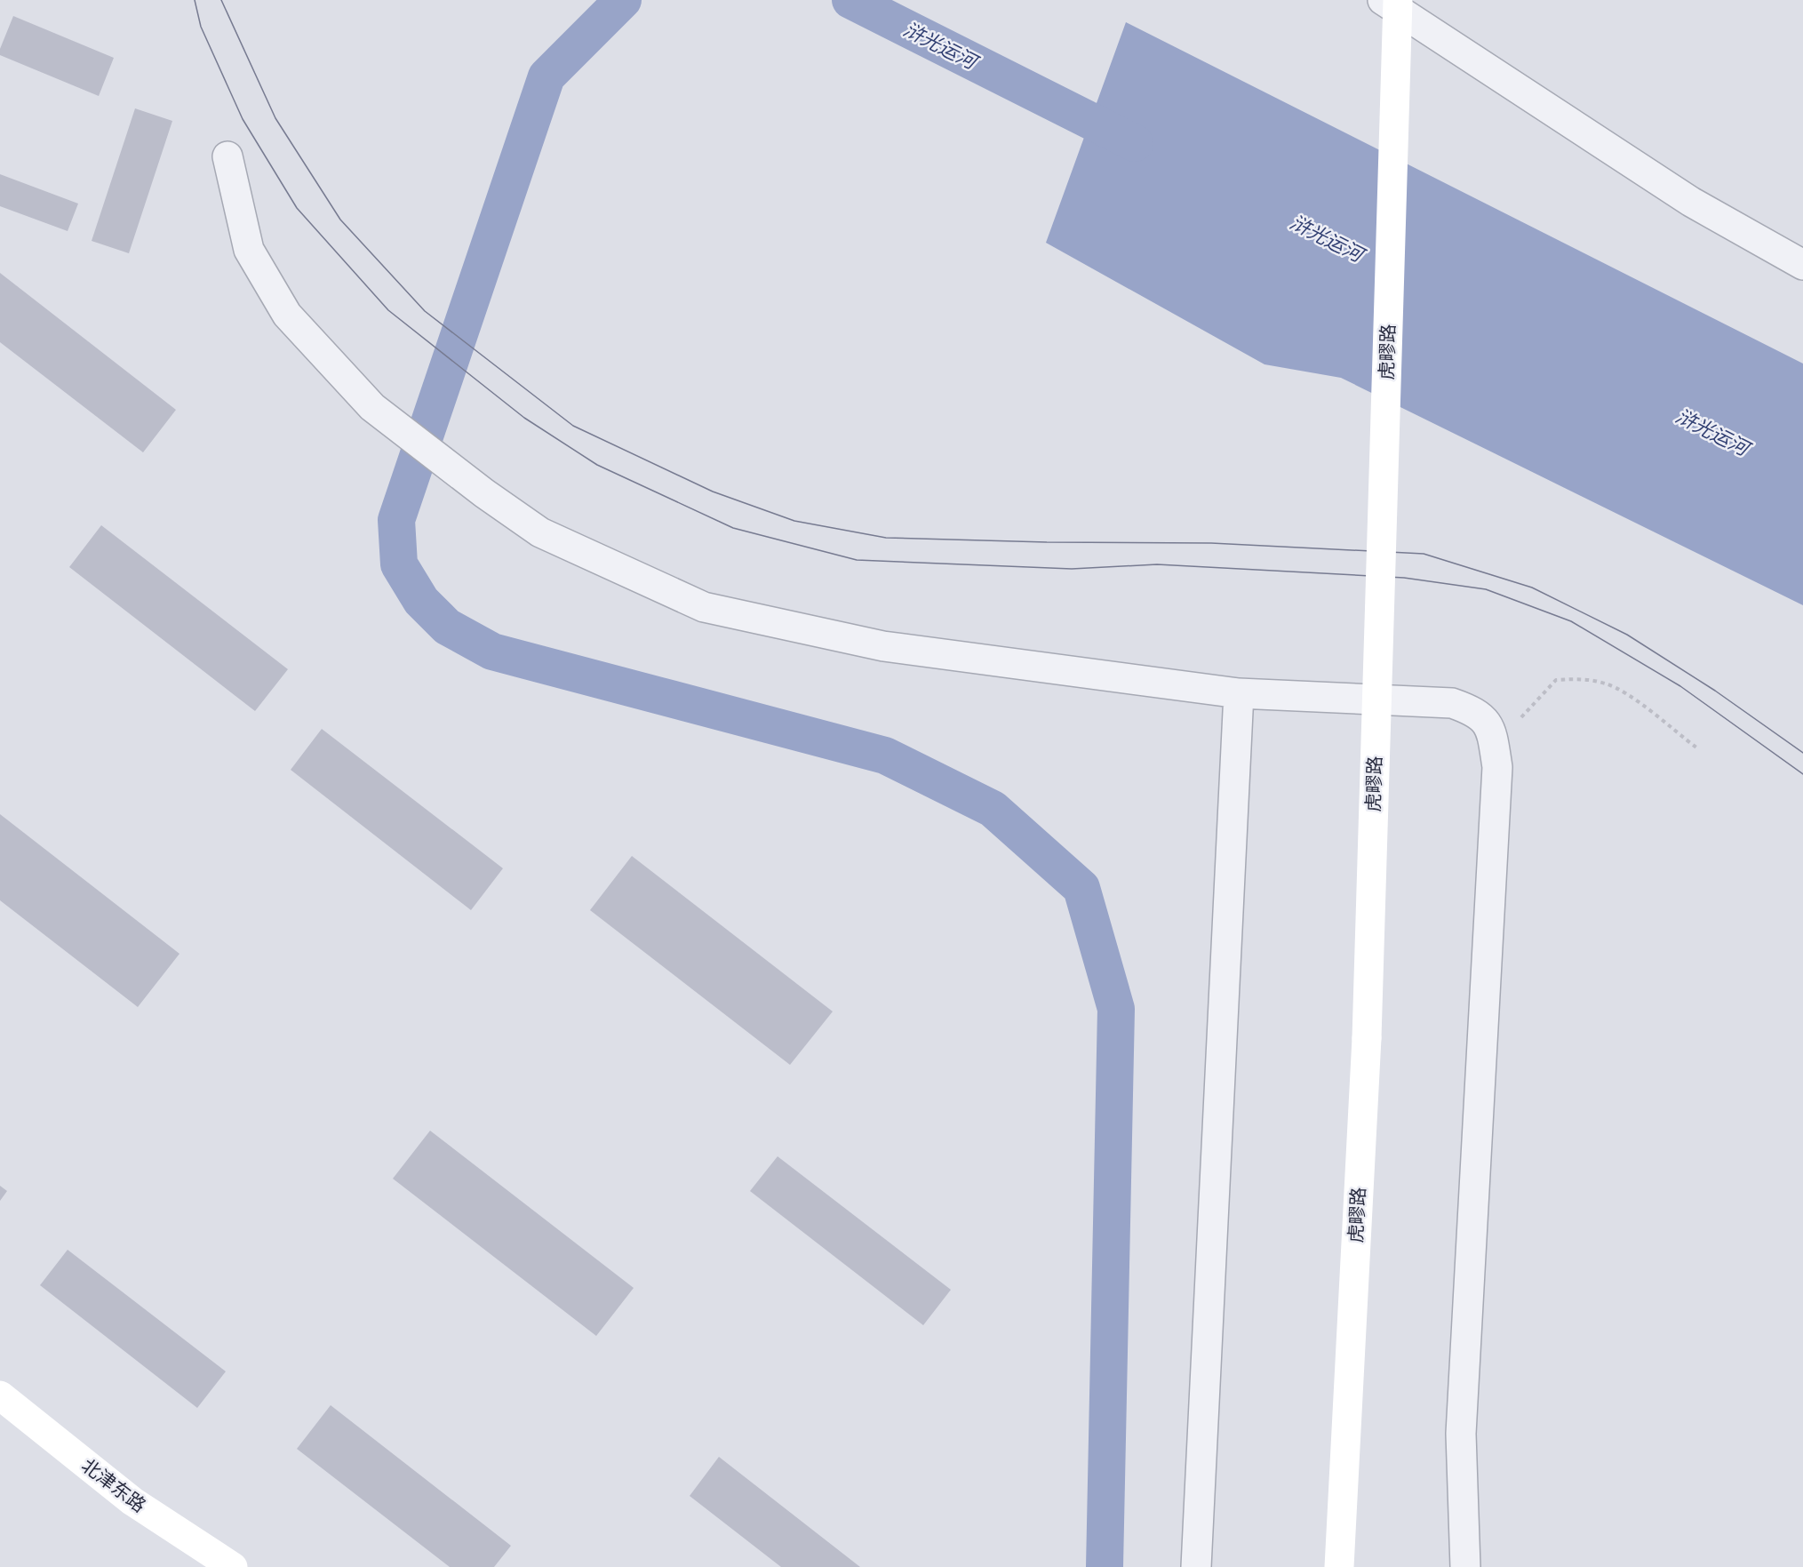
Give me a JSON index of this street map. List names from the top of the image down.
{
  "streets": {
    "main road": ["虎疁路", "北津东路"]
  },
  "water": ["浒光运河"]
}
